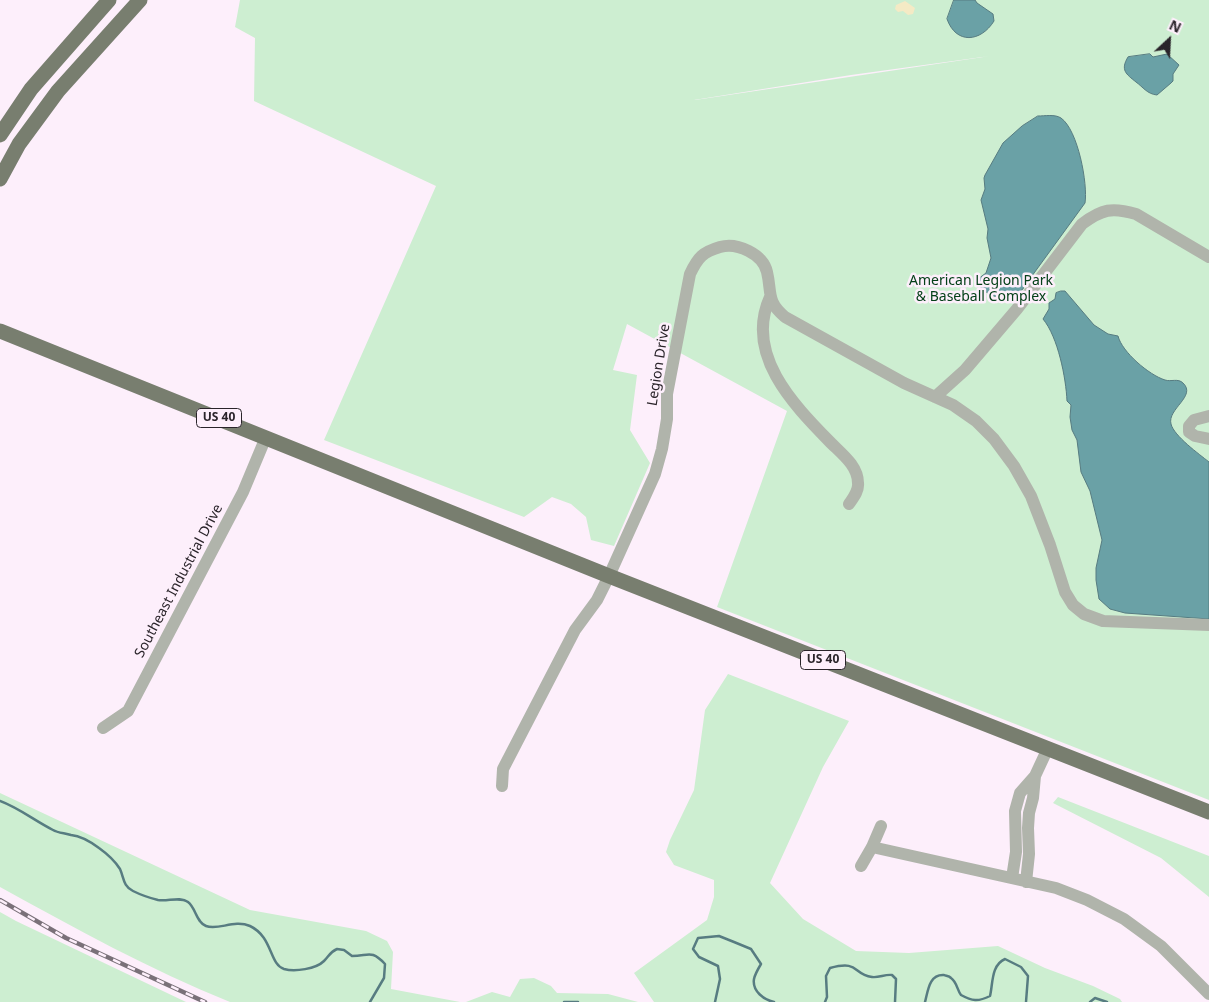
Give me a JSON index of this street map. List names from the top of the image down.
{
  "streets": {
    "main road": ["US 40"],
    "street": ["Legion Drive", "Southeast Industrial Drive"]
  },
  "crossings": [
    ["Legion Drive", "US 40"],
    ["US 40", "Southeast Industrial Drive"]
  ],
  "parks": ["American Legion Park & Baseball Complex"],
  "north": "top right"
}
